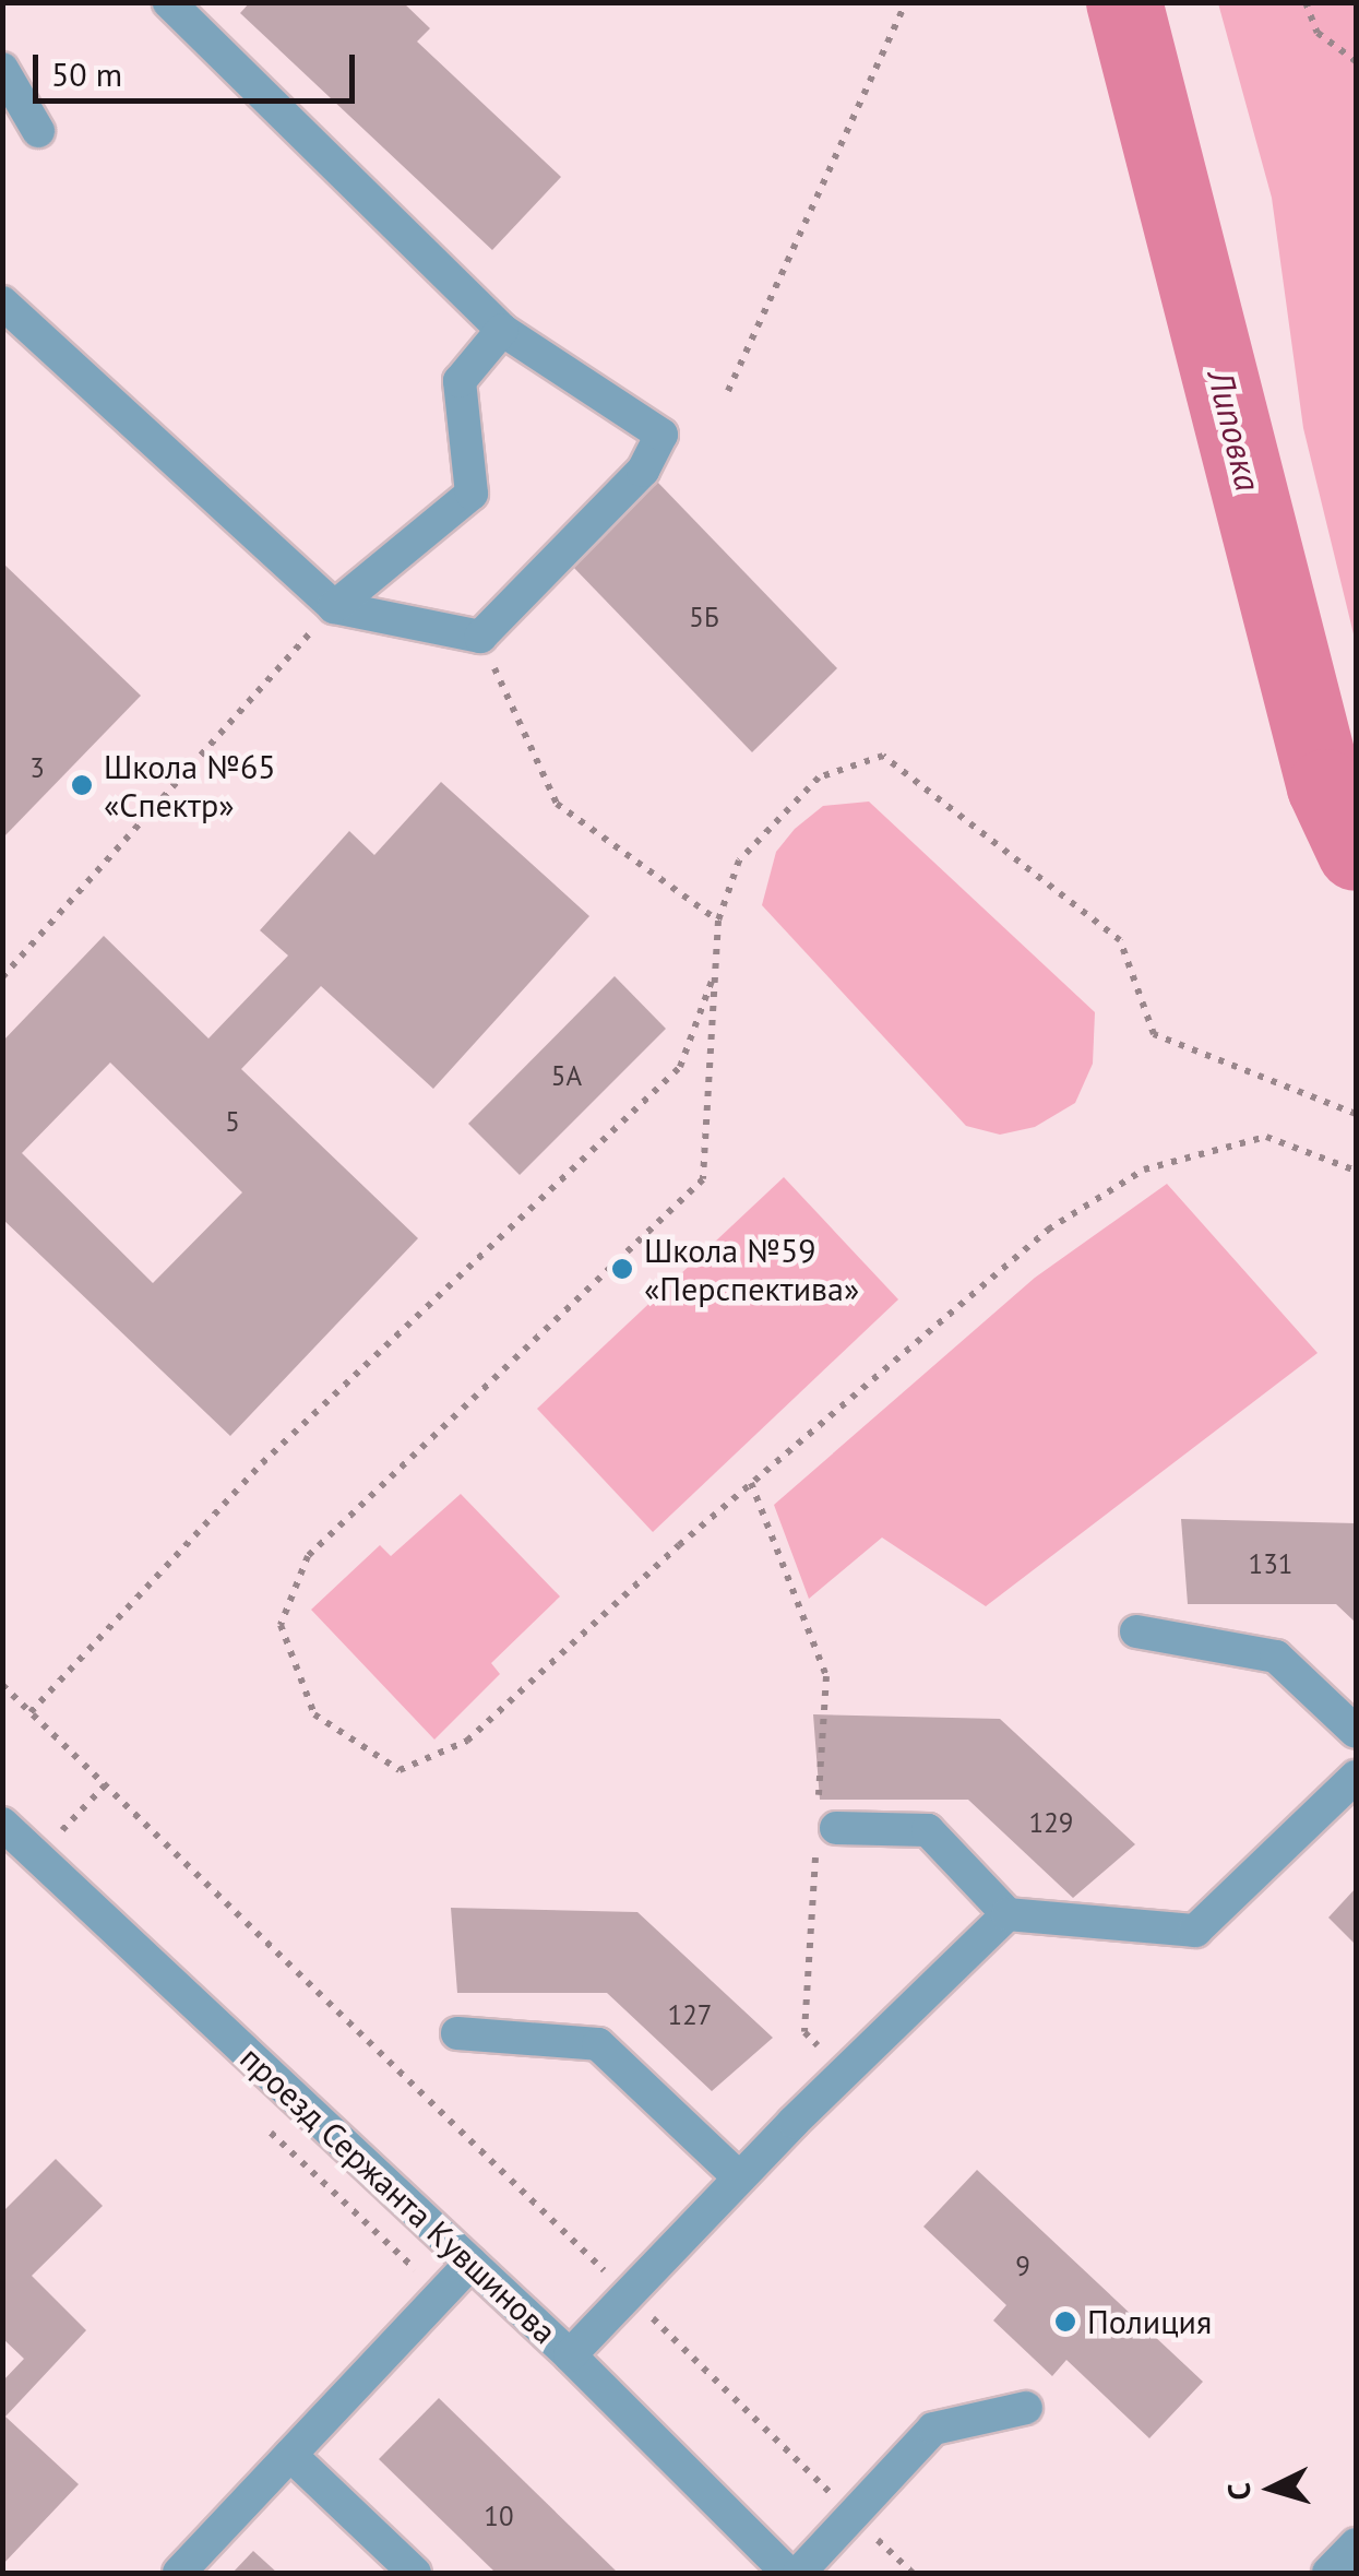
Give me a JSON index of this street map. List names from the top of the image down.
{
  "streets": {
    "street": ["проезд Сержанта Кувшинова"]
  },
  "water": ["Липовка"],
  "places": ["Школа №65 «Спектр»", "Школа №59 «Перспектива»", "Полиция"],
  "house_numbers": [
    "5Б",
    "3",
    "5А",
    "5",
    "131",
    "129",
    "127",
    "9",
    "10"
  ],
  "scale_bar": "50 m",
  "north": "left"
}
